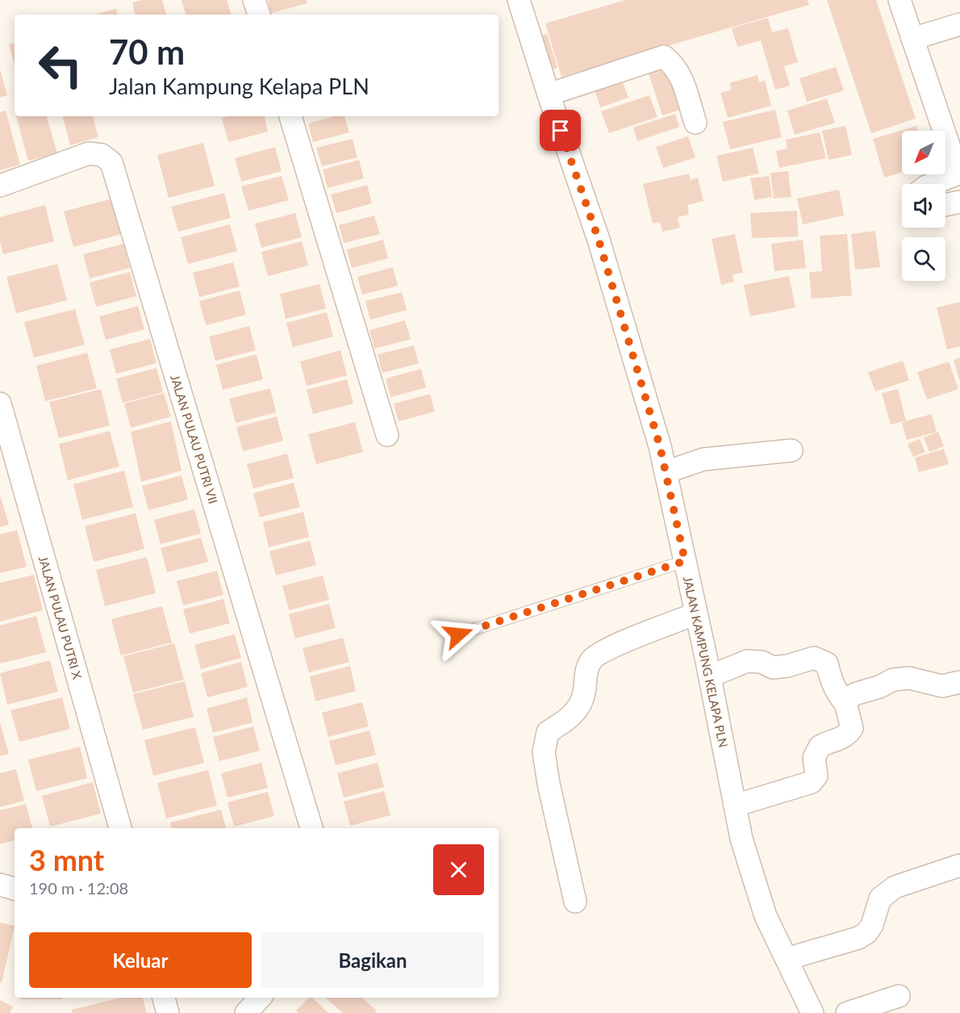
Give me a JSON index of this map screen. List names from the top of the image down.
{
  "streets": {
    "street": ["JALAN PULAU PUTRI VII", "JALAN PULAU PUTRI X", "JALAN KAMPUNG KELAPA PLN"]
  },
  "north": "bottom left",
  "page": {
    "turn": ["70 m", "Jalan Kampung Kelapa PLN"],
    "heading": ["3 mnt", "190 m · 12:08"],
    "buttons": ["Keluar", "Bagikan"]
  }
}
